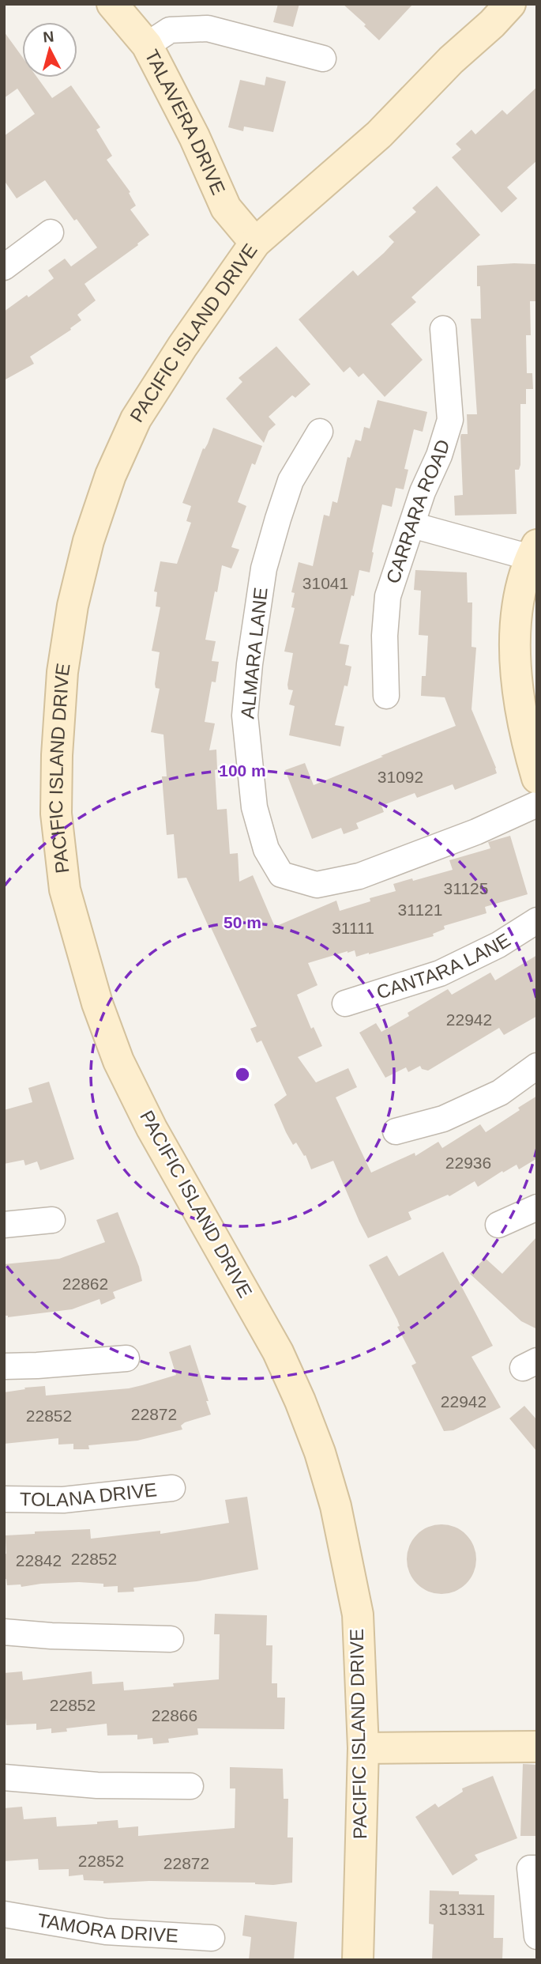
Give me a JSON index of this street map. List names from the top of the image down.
{
  "streets": {
    "main road": ["TALAVERA DRIVE", "PACIFIC ISLAND DRIVE"],
    "street": [
      "CARRARA ROAD",
      "ALMARA LANE",
      "CANTARA LANE",
      "TOLANA DRIVE",
      "TAMORA DRIVE"
    ]
  },
  "crossings": [
    ["TALAVERA DRIVE", "PACIFIC ISLAND DRIVE"]
  ],
  "house_numbers": [
    "31041",
    "31092",
    "31125",
    "31121",
    "31111",
    "22942",
    "22936",
    "22862",
    "22942",
    "22872",
    "22852",
    "22852",
    "22842",
    "22852",
    "22866",
    "22852",
    "22872",
    "31331"
  ],
  "north": "top",
  "rings": ["100 m", "50 m"]
}
